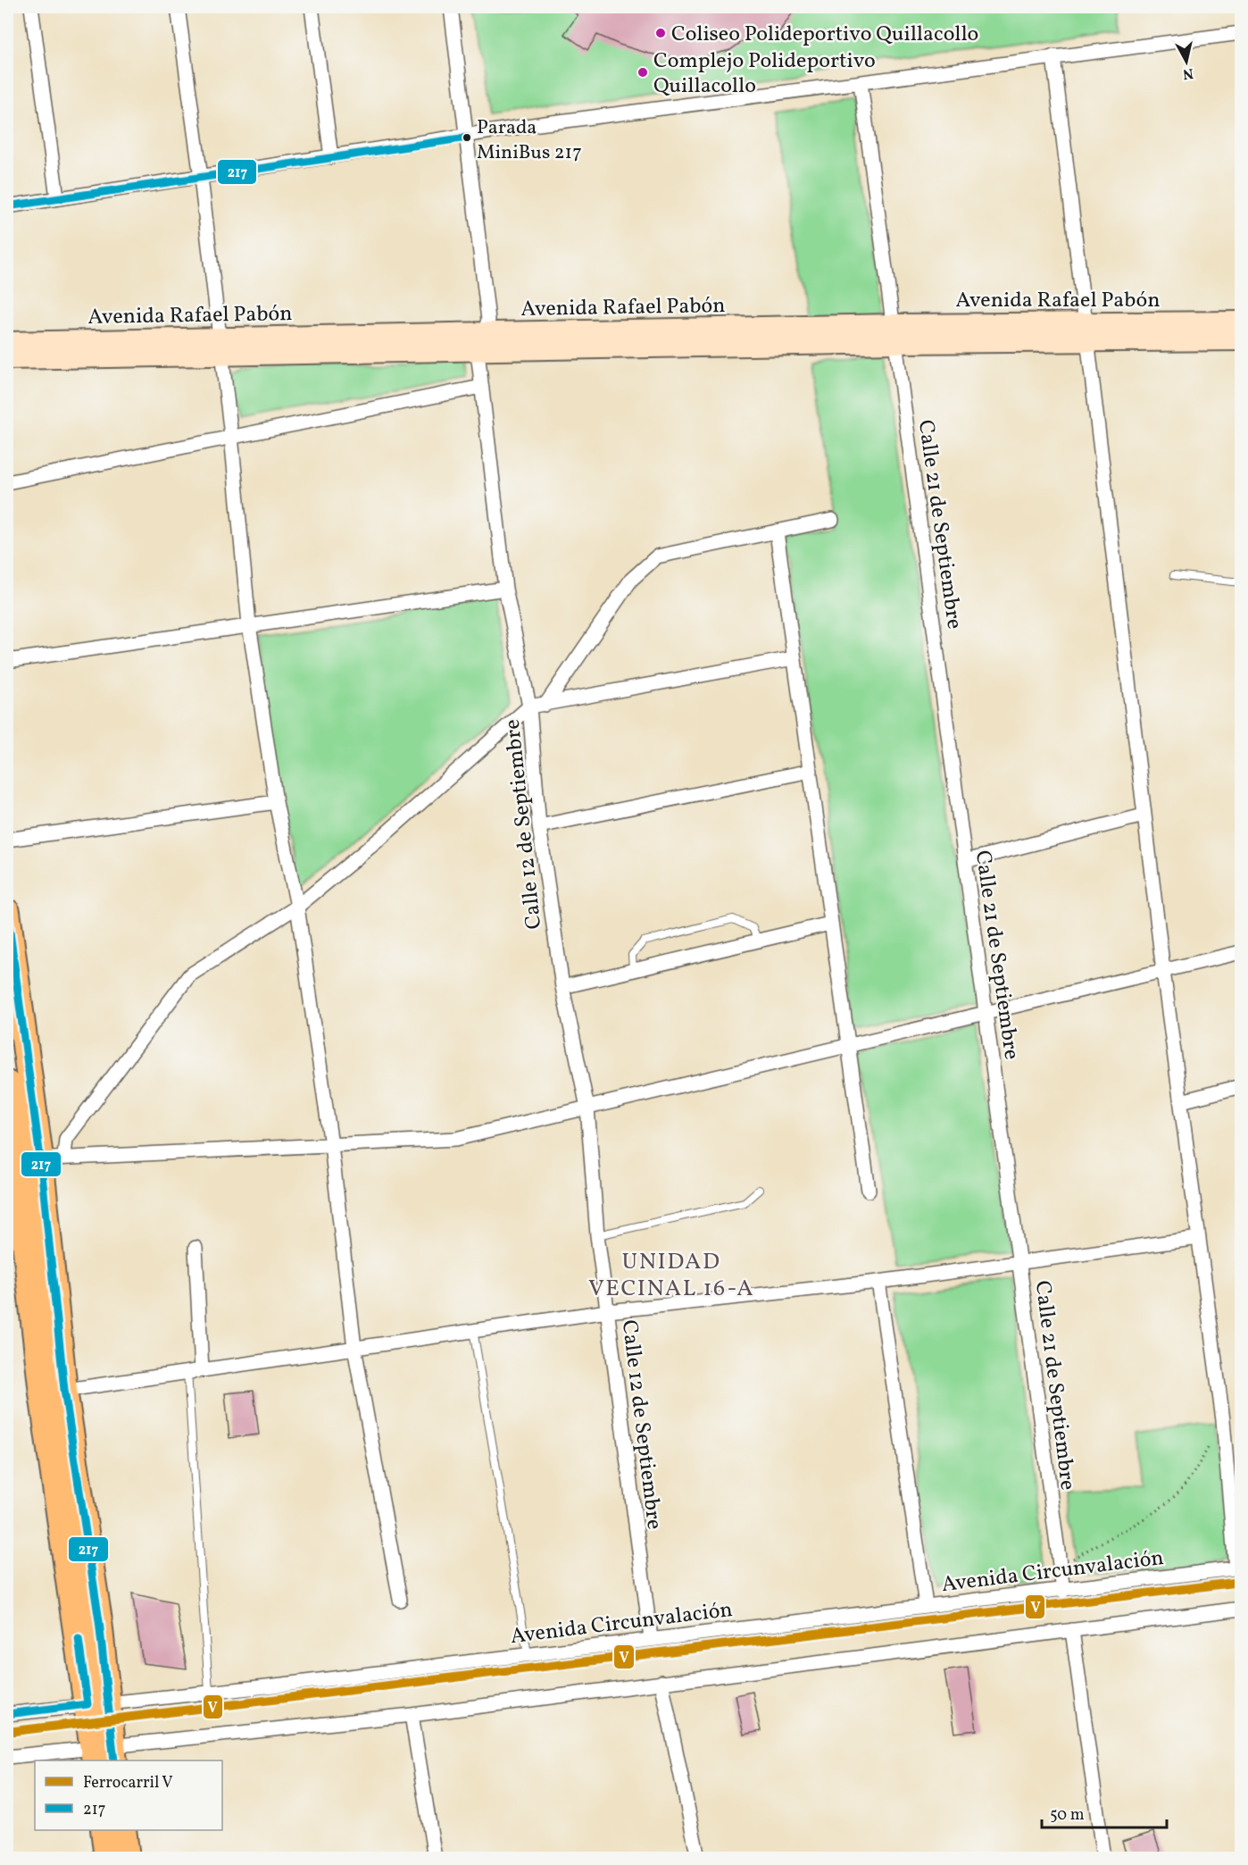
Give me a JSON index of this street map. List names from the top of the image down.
{
  "streets": {
    "main road": ["Avenida Rafael Pabón"],
    "street": ["Calle 21 de Septiembre", "Calle 12 de Septiembre", "Avenida Circunvalación"]
  },
  "crossings": [
    ["Avenida Rafael Pabón", "Calle 21 de Septiembre"],
    ["Avenida Rafael Pabón", "Calle 12 de Septiembre"],
    ["Calle 21 de Septiembre", "Avenida Circunvalación"],
    ["Calle 12 de Septiembre", "Avenida Circunvalación"]
  ],
  "districts": ["UNIDAD VECINAL 16-A"],
  "places": ["Coliseo Polideportivo Quillacollo", "Complejo Polideportivo Quillacollo", "Parada MiniBus 217"],
  "lines": ["transit line 217", "rail line V"],
  "legend": ["Ferrocarril V", "217"],
  "scale_bar": "50 m",
  "north": "bottom"
}
